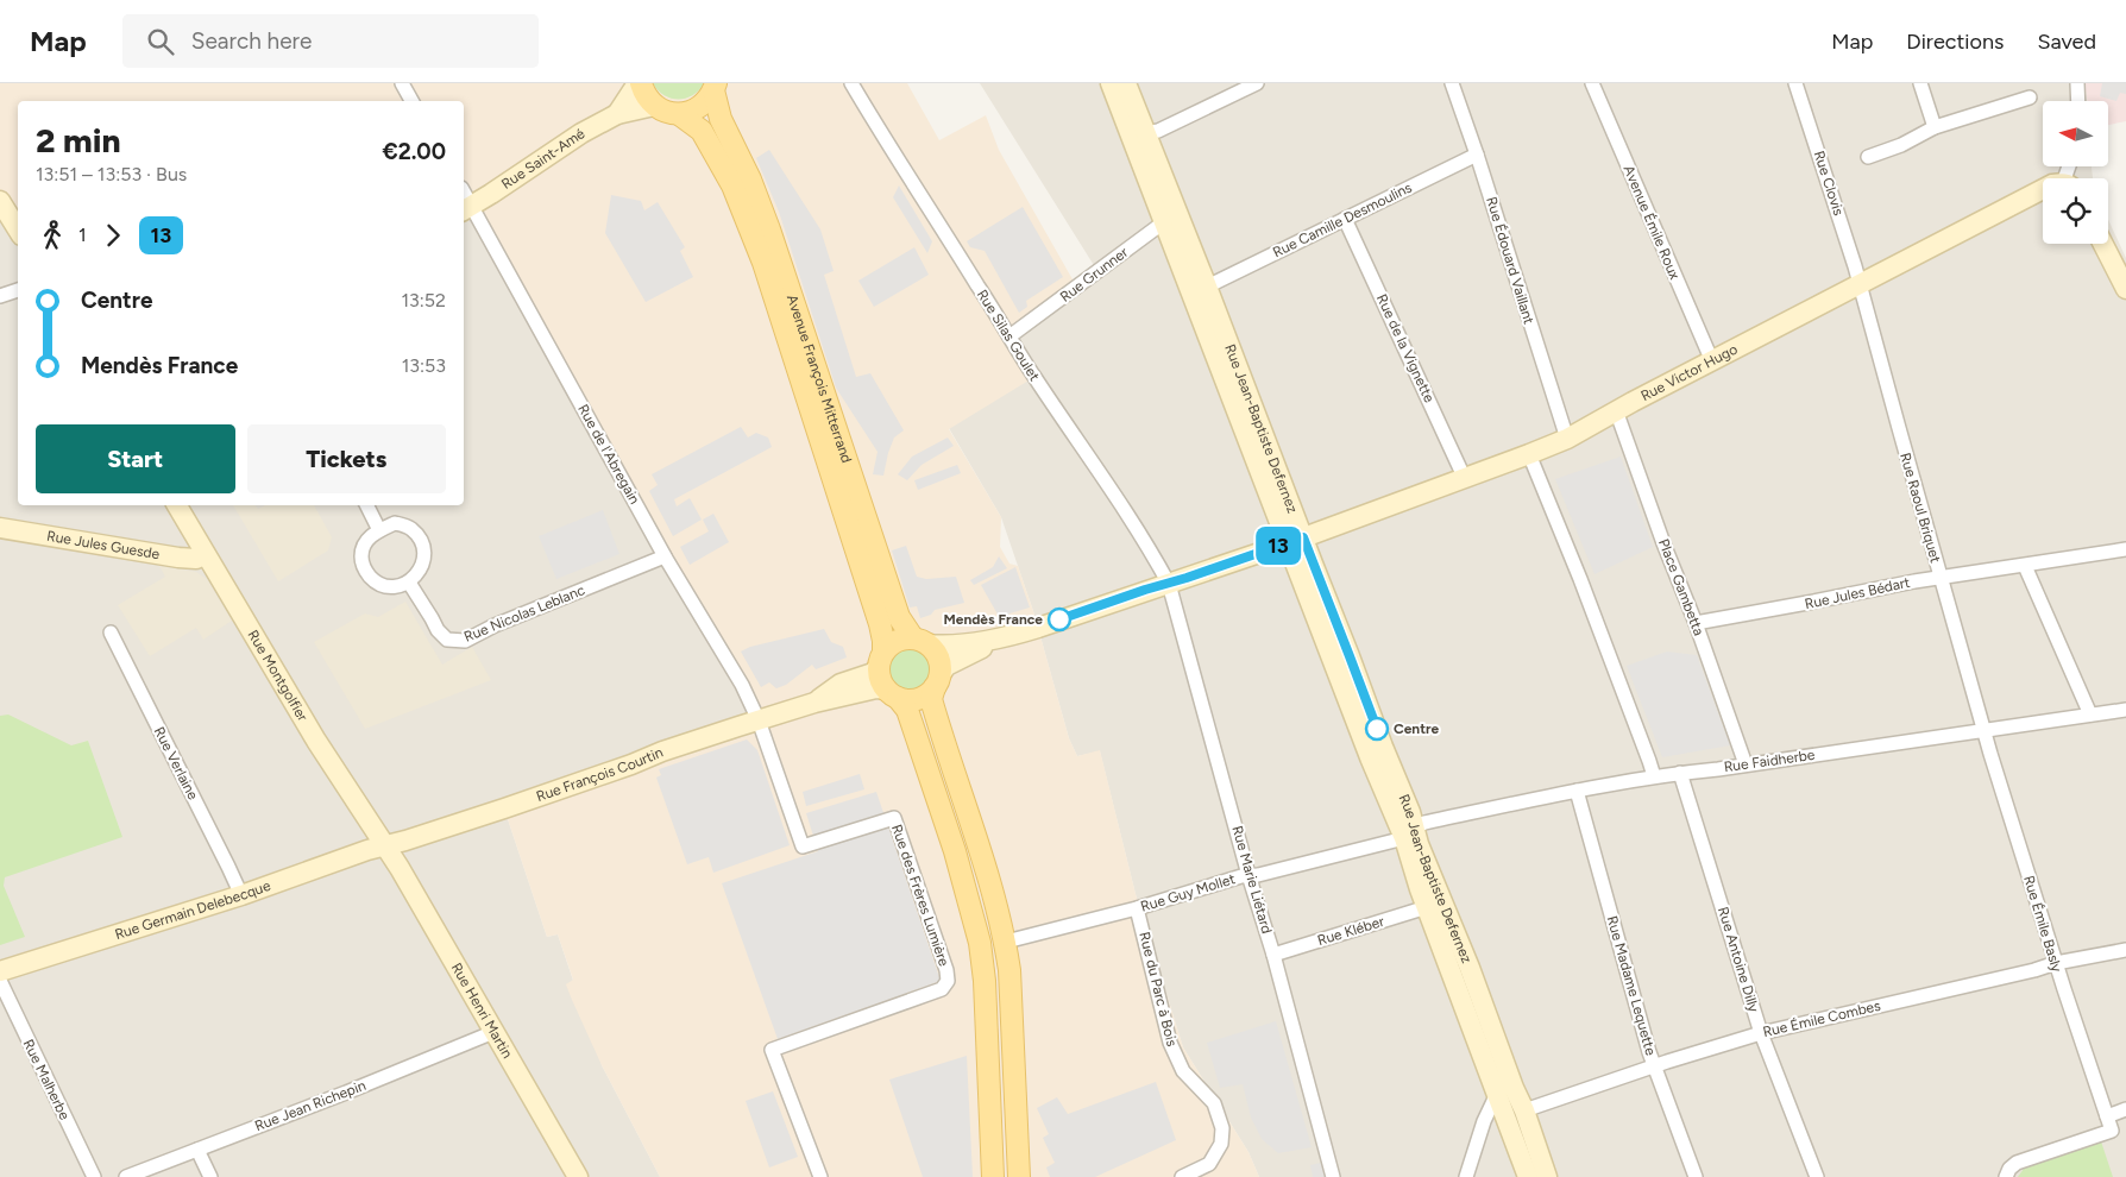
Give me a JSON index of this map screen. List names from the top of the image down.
{
  "streets": {
    "main road": ["Avenue François Mitterrand"],
    "street": [
      "Rue Saint-Amé",
      "Rue Clovis",
      "Rue Camille Desmoulins",
      "Avenue Émile Roux",
      "Rue Édouard Vaillant",
      "Rue Grunner",
      "Rue Silas Goulet",
      "Rue de la Vignette",
      "Rue Victor Hugo",
      "Rue Jean-Baptiste Defernez",
      "Rue de l'Abregain",
      "Rue Raoul Briquet",
      "Rue Jules Guesde",
      "Place Gambetta",
      "Rue Jules Bédart",
      "Rue Nicolas Leblanc",
      "Rue Montgolfier",
      "Rue Faidherbe",
      "Rue Verlaine",
      "Rue François Courtin",
      "Rue Marie Liétard",
      "Rue Guy Mollet",
      "Rue des Frères Lumière",
      "Rue Germain Delebecque",
      "Rue Émile Basly",
      "Rue Kléber",
      "Rue Antoine Dilly",
      "Rue Madame Lequette",
      "Rue du Parc à Bois",
      "Rue Henri Martin",
      "Rue Émile Combes",
      "Rue Malherbe",
      "Rue Jean Richepin"
    ]
  },
  "crossings": [
    ["Rue Saint-Amé", "Rue de l'Abregain"],
    ["Rue Clovis", "Rue Victor Hugo"],
    ["Rue Clovis", "Rue Raoul Briquet"],
    ["Rue Camille Desmoulins", "Rue Édouard Vaillant"],
    ["Rue Camille Desmoulins", "Rue de la Vignette"],
    ["Rue Camille Desmoulins", "Rue Jean-Baptiste Defernez"],
    ["Avenue Émile Roux", "Rue Victor Hugo"],
    ["Rue Édouard Vaillant", "Rue Victor Hugo"],
    ["Rue Grunner", "Rue Silas Goulet"],
    ["Rue Grunner", "Rue Jean-Baptiste Defernez"],
    ["Rue Silas Goulet", "Rue Marie Liétard"],
    ["Rue de la Vignette", "Rue Victor Hugo"],
    ["Rue Victor Hugo", "Rue Jean-Baptiste Defernez"],
    ["Rue Victor Hugo", "Rue Raoul Briquet"],
    ["Rue Victor Hugo", "Place Gambetta"],
    ["Rue Jean-Baptiste Defernez", "Rue Faidherbe"],
    ["Rue Jean-Baptiste Defernez", "Rue Guy Mollet"],
    ["Rue Jean-Baptiste Defernez", "Rue Kléber"],
    ["Rue Jean-Baptiste Defernez", "Rue Émile Combes"],
    ["Rue de l'Abregain", "Rue Nicolas Leblanc"],
    ["Rue de l'Abregain", "Rue François Courtin"],
    ["Rue de l'Abregain", "Rue des Frères Lumière"],
    ["Rue Raoul Briquet", "Rue Jules Bédart"],
    ["Rue Raoul Briquet", "Rue Faidherbe"],
    ["Rue Raoul Briquet", "Rue Émile Basly"],
    ["Rue Jules Guesde", "Rue Montgolfier"],
    ["Place Gambetta", "Rue Jules Bédart"],
    ["Place Gambetta", "Rue Faidherbe"],
    ["Rue Montgolfier", "Rue François Courtin"],
    ["Rue Montgolfier", "Rue Germain Delebecque"],
    ["Rue Montgolfier", "Rue Henri Martin"],
    ["Rue Faidherbe", "Rue Guy Mollet"],
    ["Rue Faidherbe", "Rue Émile Basly"],
    ["Rue Faidherbe", "Rue Antoine Dilly"],
    ["Rue Faidherbe", "Rue Madame Lequette"],
    ["Rue Verlaine", "Rue Germain Delebecque"],
    ["Rue François Courtin", "Rue des Frères Lumière"],
    ["Rue François Courtin", "Rue Germain Delebecque"],
    ["Rue François Courtin", "Rue Henri Martin"],
    ["Rue Marie Liétard", "Rue Guy Mollet"],
    ["Rue Marie Liétard", "Rue Kléber"],
    ["Rue Guy Mollet", "Rue du Parc à Bois"],
    ["Rue Germain Delebecque", "Rue Henri Martin"],
    ["Rue Émile Basly", "Rue Émile Combes"],
    ["Rue Antoine Dilly", "Rue Émile Combes"],
    ["Rue Madame Lequette", "Rue Émile Combes"],
    ["Rue Henri Martin", "Rue Jean Richepin"]
  ],
  "places": ["Mendès France", "Centre"],
  "lines": ["bus line 13"],
  "north": "left",
  "page": {
    "header": "Map",
    "search": "Search here",
    "nav": ["Map", "Directions", "Saved"],
    "on_map": "13",
    "heading": ["2 min", "13:51 – 13:53 · Bus", "€2.00"],
    "legs": ["1", "13"],
    "list": [
      {
        "name": "Centre",
        "value": "13:52"
      },
      {
        "name": "Mendès France",
        "value": "13:53"
      }
    ],
    "buttons": ["Start", "Tickets"]
  }
}
